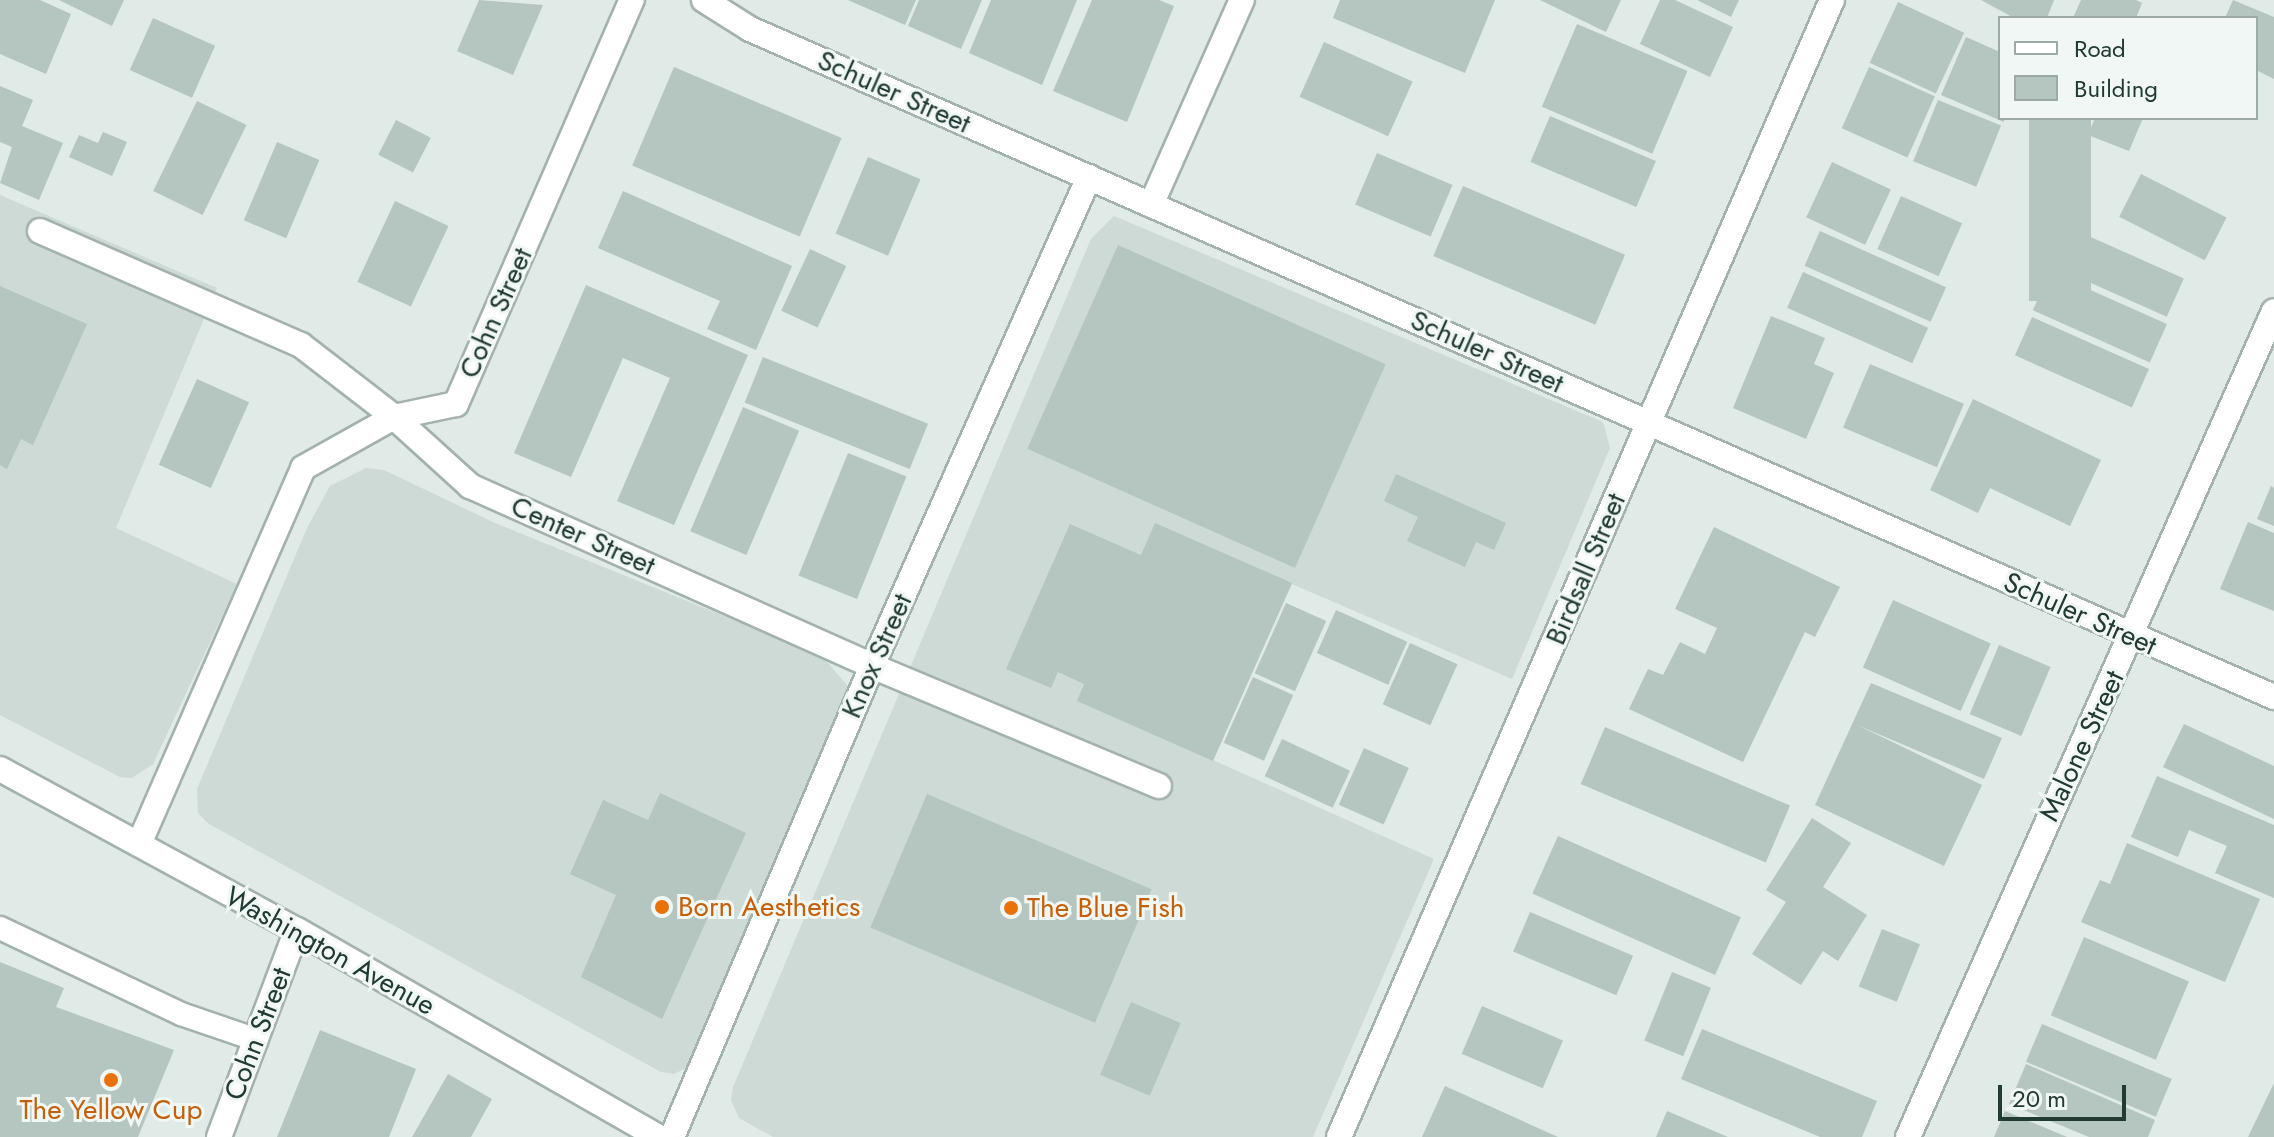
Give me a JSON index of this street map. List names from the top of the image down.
{
  "streets": {
    "street": [
      "Schuler Street",
      "Cohn Street",
      "Center Street",
      "Birdsall Street",
      "Knox Street",
      "Malone Street",
      "Washington Avenue"
    ]
  },
  "crossings": [
    ["Schuler Street", "Birdsall Street"],
    ["Schuler Street", "Knox Street"],
    ["Schuler Street", "Malone Street"],
    ["Cohn Street", "Center Street"],
    ["Cohn Street", "Washington Avenue"],
    ["Center Street", "Knox Street"]
  ],
  "places": ["Born Aesthetics", "The Blue Fish", "The Yellow Cup"],
  "legend": ["Road", "Building"],
  "scale_bar": "20 m"
}
